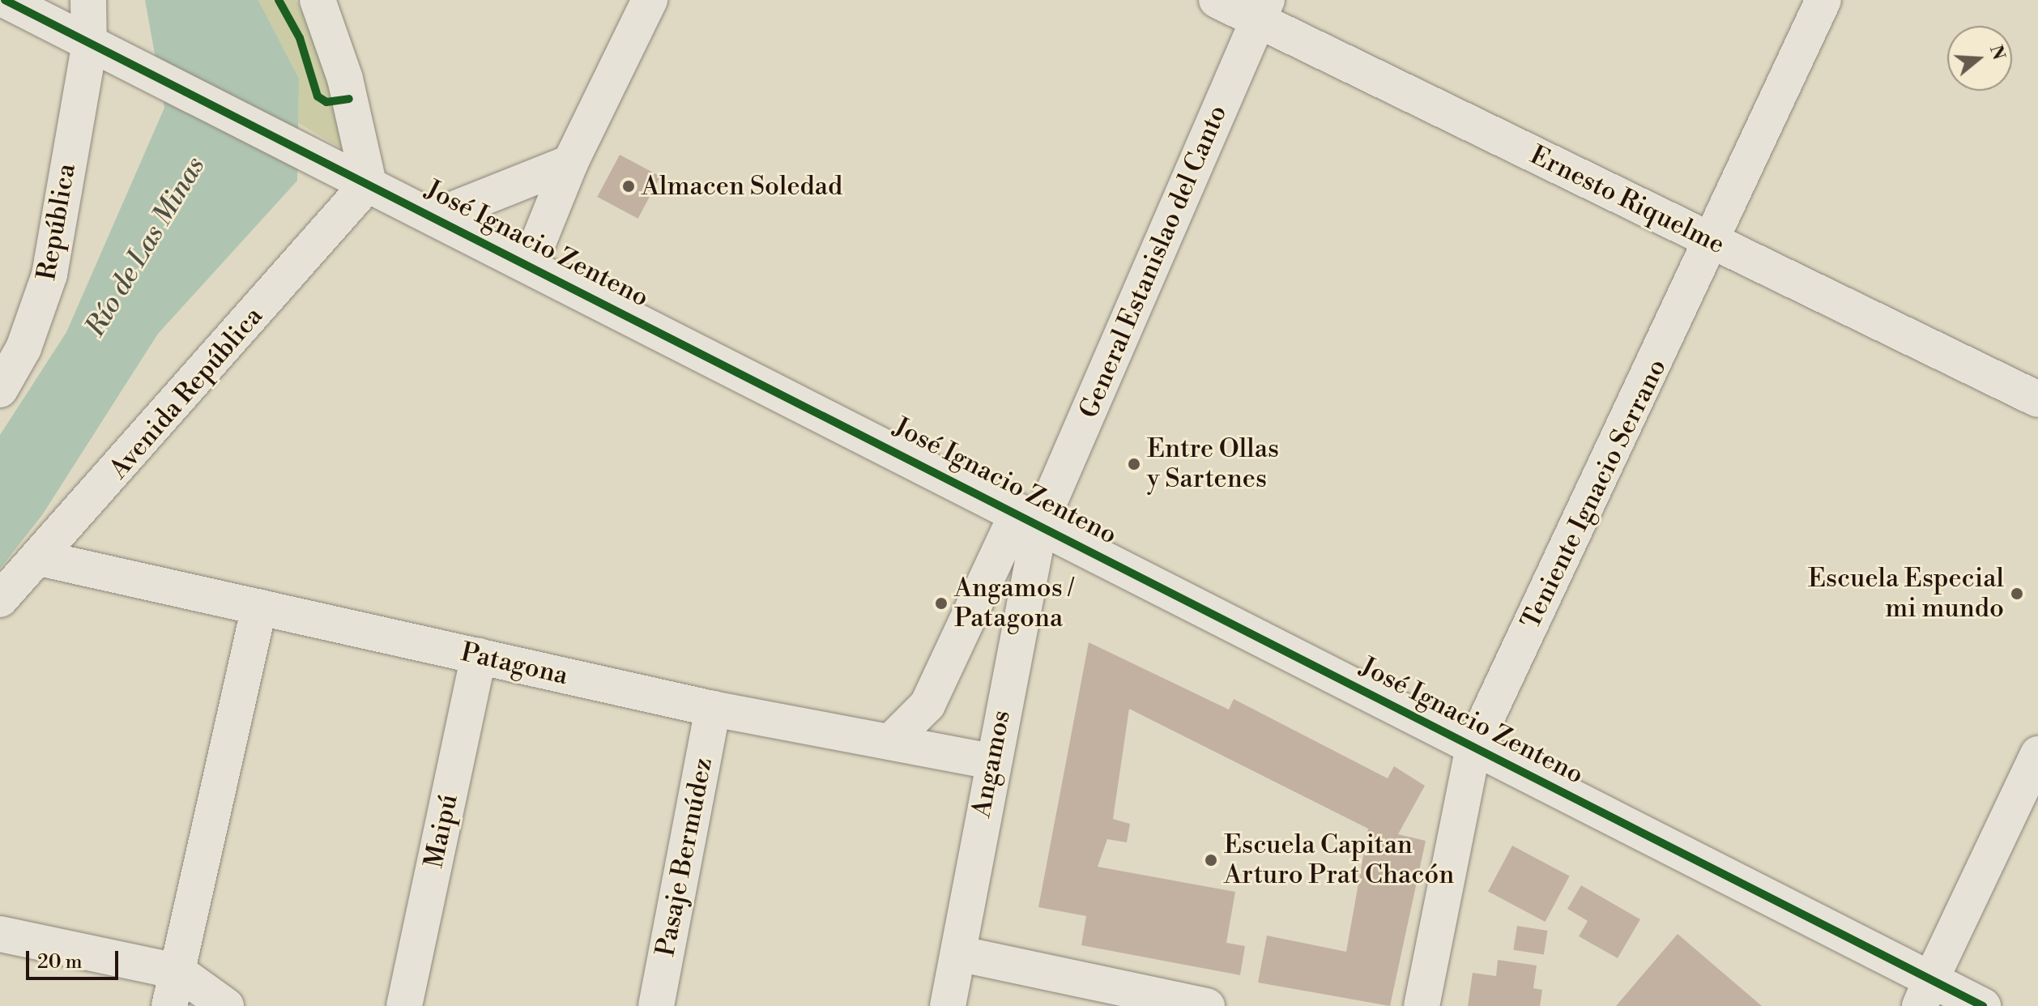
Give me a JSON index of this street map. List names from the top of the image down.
{
  "streets": {
    "street": [
      "Ernesto Riquelme",
      "República",
      "José Ignacio Zenteno",
      "General Estanislao del Canto",
      "Avenida República",
      "Teniente Ignacio Serrano",
      "Patagona",
      "Angamos",
      "Maipú",
      "Pasaje Bermúdez"
    ]
  },
  "crossings": [
    ["Ernesto Riquelme", "General Estanislao del Canto"],
    ["Ernesto Riquelme", "Teniente Ignacio Serrano"],
    ["República", "José Ignacio Zenteno"],
    ["José Ignacio Zenteno", "General Estanislao del Canto"],
    ["José Ignacio Zenteno", "Avenida República"],
    ["José Ignacio Zenteno", "Teniente Ignacio Serrano"],
    ["José Ignacio Zenteno", "Angamos"],
    ["General Estanislao del Canto", "Angamos"],
    ["Avenida República", "Patagona"],
    ["Patagona", "Angamos"],
    ["Patagona", "Maipú"],
    ["Patagona", "Pasaje Bermúdez"]
  ],
  "water": ["Río de Las Minas"],
  "places": [
    "Almacen Soledad",
    "Entre Ollas y Sartenes",
    "Escuela Especial mi mundo",
    "Angamos / Patagona",
    "Escuela Capitan Arturo Prat Chacón"
  ],
  "scale_bar": "20 m",
  "north": "right"
}
